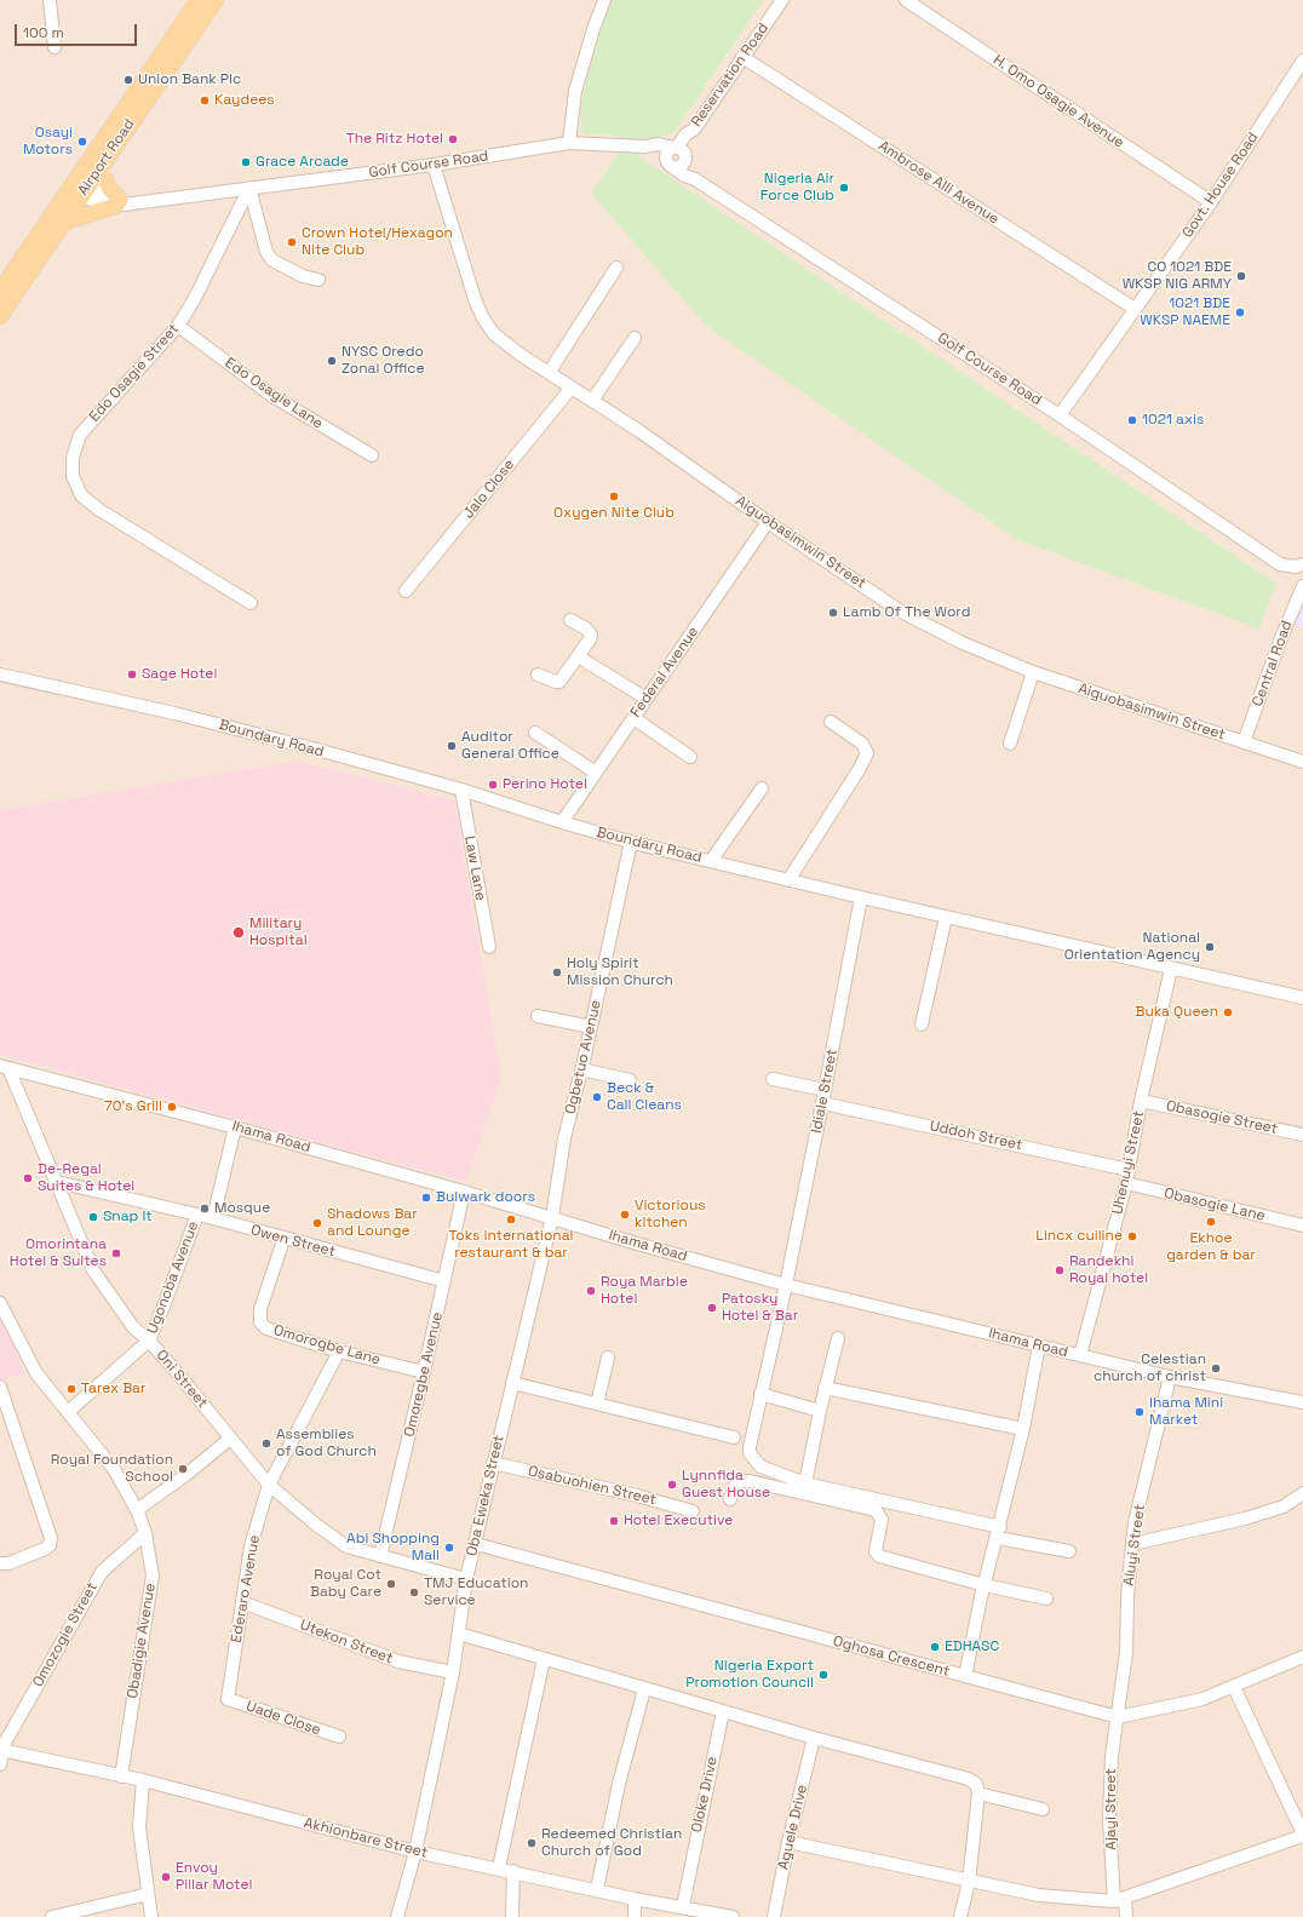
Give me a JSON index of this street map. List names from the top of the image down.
{
  "streets": {
    "main road": ["Airport Road"],
    "street": [
      "Reservation Road",
      "H. Omo Osagie Avenue",
      "Golf Course Road",
      "Ambrose Alli Avenue",
      "Govt. House Road",
      "Edo Osagie Street",
      "Edo Osagie Lane",
      "Jalo Close",
      "Aiguobasimwin Street",
      "Central Road",
      "Federal Avenue",
      "Boundary Road",
      "Law Lane",
      "Ogbetuo Avenue",
      "Idiale Street",
      "Obasogie Street",
      "Uddoh Street",
      "Ihama Road",
      "Uhenuyi Street",
      "Obasogie Lane",
      "Owen Street",
      "Ugonoba Avenue",
      "Omorogbe Lane",
      "Omoregbe Avenue",
      "Oni Street",
      "Osabuohien Street",
      "Oba Eweka Street",
      "Aluyi Street",
      "Ederaro Avenue",
      "Omozogie Street",
      "Obadigie Avenue",
      "Utekon Street",
      "Oghosa Crescent",
      "Uade Close",
      "Oloke Drive",
      "Ajayi Street",
      "Aguele Drive",
      "Akhionbare Street"
    ]
  },
  "crossings": [
    ["Reservation Road", "Ambrose Alli Avenue"],
    ["H. Omo Osagie Avenue", "Govt. House Road"],
    ["Airport Road", "Golf Course Road"],
    ["Golf Course Road", "Govt. House Road"],
    ["Golf Course Road", "Edo Osagie Street"],
    ["Golf Course Road", "Aiguobasimwin Street"],
    ["Ambrose Alli Avenue", "Govt. House Road"],
    ["Edo Osagie Street", "Edo Osagie Lane"],
    ["Jalo Close", "Aiguobasimwin Street"],
    ["Aiguobasimwin Street", "Central Road"],
    ["Aiguobasimwin Street", "Federal Avenue"],
    ["Federal Avenue", "Boundary Road"],
    ["Boundary Road", "Law Lane"],
    ["Boundary Road", "Ogbetuo Avenue"],
    ["Boundary Road", "Idiale Street"],
    ["Boundary Road", "Uhenuyi Street"],
    ["Ogbetuo Avenue", "Ihama Road"],
    ["Ogbetuo Avenue", "Oba Eweka Street"],
    ["Idiale Street", "Uddoh Street"],
    ["Idiale Street", "Ihama Road"],
    ["Obasogie Street", "Uhenuyi Street"],
    ["Uddoh Street", "Uhenuyi Street"],
    ["Ihama Road", "Uhenuyi Street"],
    ["Ihama Road", "Omoregbe Avenue"],
    ["Ihama Road", "Oni Street"],
    ["Ihama Road", "Oba Eweka Street"],
    ["Ihama Road", "Aluyi Street"],
    ["Uhenuyi Street", "Obasogie Lane"],
    ["Owen Street", "Ugonoba Avenue"],
    ["Owen Street", "Omorogbe Lane"],
    ["Owen Street", "Omoregbe Avenue"],
    ["Owen Street", "Oni Street"],
    ["Ugonoba Avenue", "Oni Street"],
    ["Omorogbe Lane", "Omoregbe Avenue"],
    ["Omorogbe Lane", "Ederaro Avenue"],
    ["Omoregbe Avenue", "Oni Street"],
    ["Oni Street", "Oba Eweka Street"],
    ["Oni Street", "Ederaro Avenue"],
    ["Osabuohien Street", "Oba Eweka Street"],
    ["Oba Eweka Street", "Utekon Street"],
    ["Oba Eweka Street", "Oghosa Crescent"],
    ["Oba Eweka Street", "Akhionbare Street"],
    ["Aluyi Street", "Oghosa Crescent"],
    ["Aluyi Street", "Ajayi Street"],
    ["Ederaro Avenue", "Utekon Street"],
    ["Ederaro Avenue", "Uade Close"],
    ["Omozogie Street", "Obadigie Avenue"],
    ["Omozogie Street", "Akhionbare Street"],
    ["Obadigie Avenue", "Akhionbare Street"],
    ["Oghosa Crescent", "Ajayi Street"],
    ["Oloke Drive", "Akhionbare Street"]
  ],
  "places": [
    "Union Bank Plc",
    "Kaydees",
    "The Ritz Hotel",
    "Osayi Motors",
    "Grace Arcade",
    "Nigeria Air Force Club",
    "Crown Hotel/Hexagon Nite Club",
    "CO 1021 BDE WKSP NIG ARMY",
    "1021 BDE WKSP NAEME",
    "NYSC Oredo Zonal Office",
    "1021 axis",
    "Oxygen Nite Club",
    "Lamb Of The Word",
    "Sage Hotel",
    "Auditor General Office",
    "Perino Hotel",
    "Military Hospital",
    "National Orientation Agency",
    "Holy Spirit Mission Church",
    "Buka Queen",
    "Beck & Call Cleans",
    "70's Grill",
    "De-Regal Suites & Hotel",
    "Bulwark doors",
    "Mosque",
    "Victorious kitchen",
    "Snap It",
    "Toks international restaurant & bar",
    "Ekhoe garden & bar",
    "Shadows Bar and Lounge",
    "Lincx cuiline",
    "Omorintana Hotel & Suites",
    "Randekhi Royal hotel",
    "Roya Marble Hotel",
    "Patosky Hotel & Bar",
    "Celestian church of christ",
    "Tarex Bar",
    "Ihama Mini Market",
    "Assemblies of God Church",
    "Royal Foundation School",
    "Lynnfida Guest House",
    "Hotel Executive",
    "Abi Shopping Mall",
    "Royal Cot Baby Care",
    "TMJ Education Service",
    "EDHASC",
    "Nigeria Export Promotion Council",
    "Redeemed Christian Church of God",
    "Envoy Pillar Motel"
  ],
  "scale_bar": "100 m"
}
